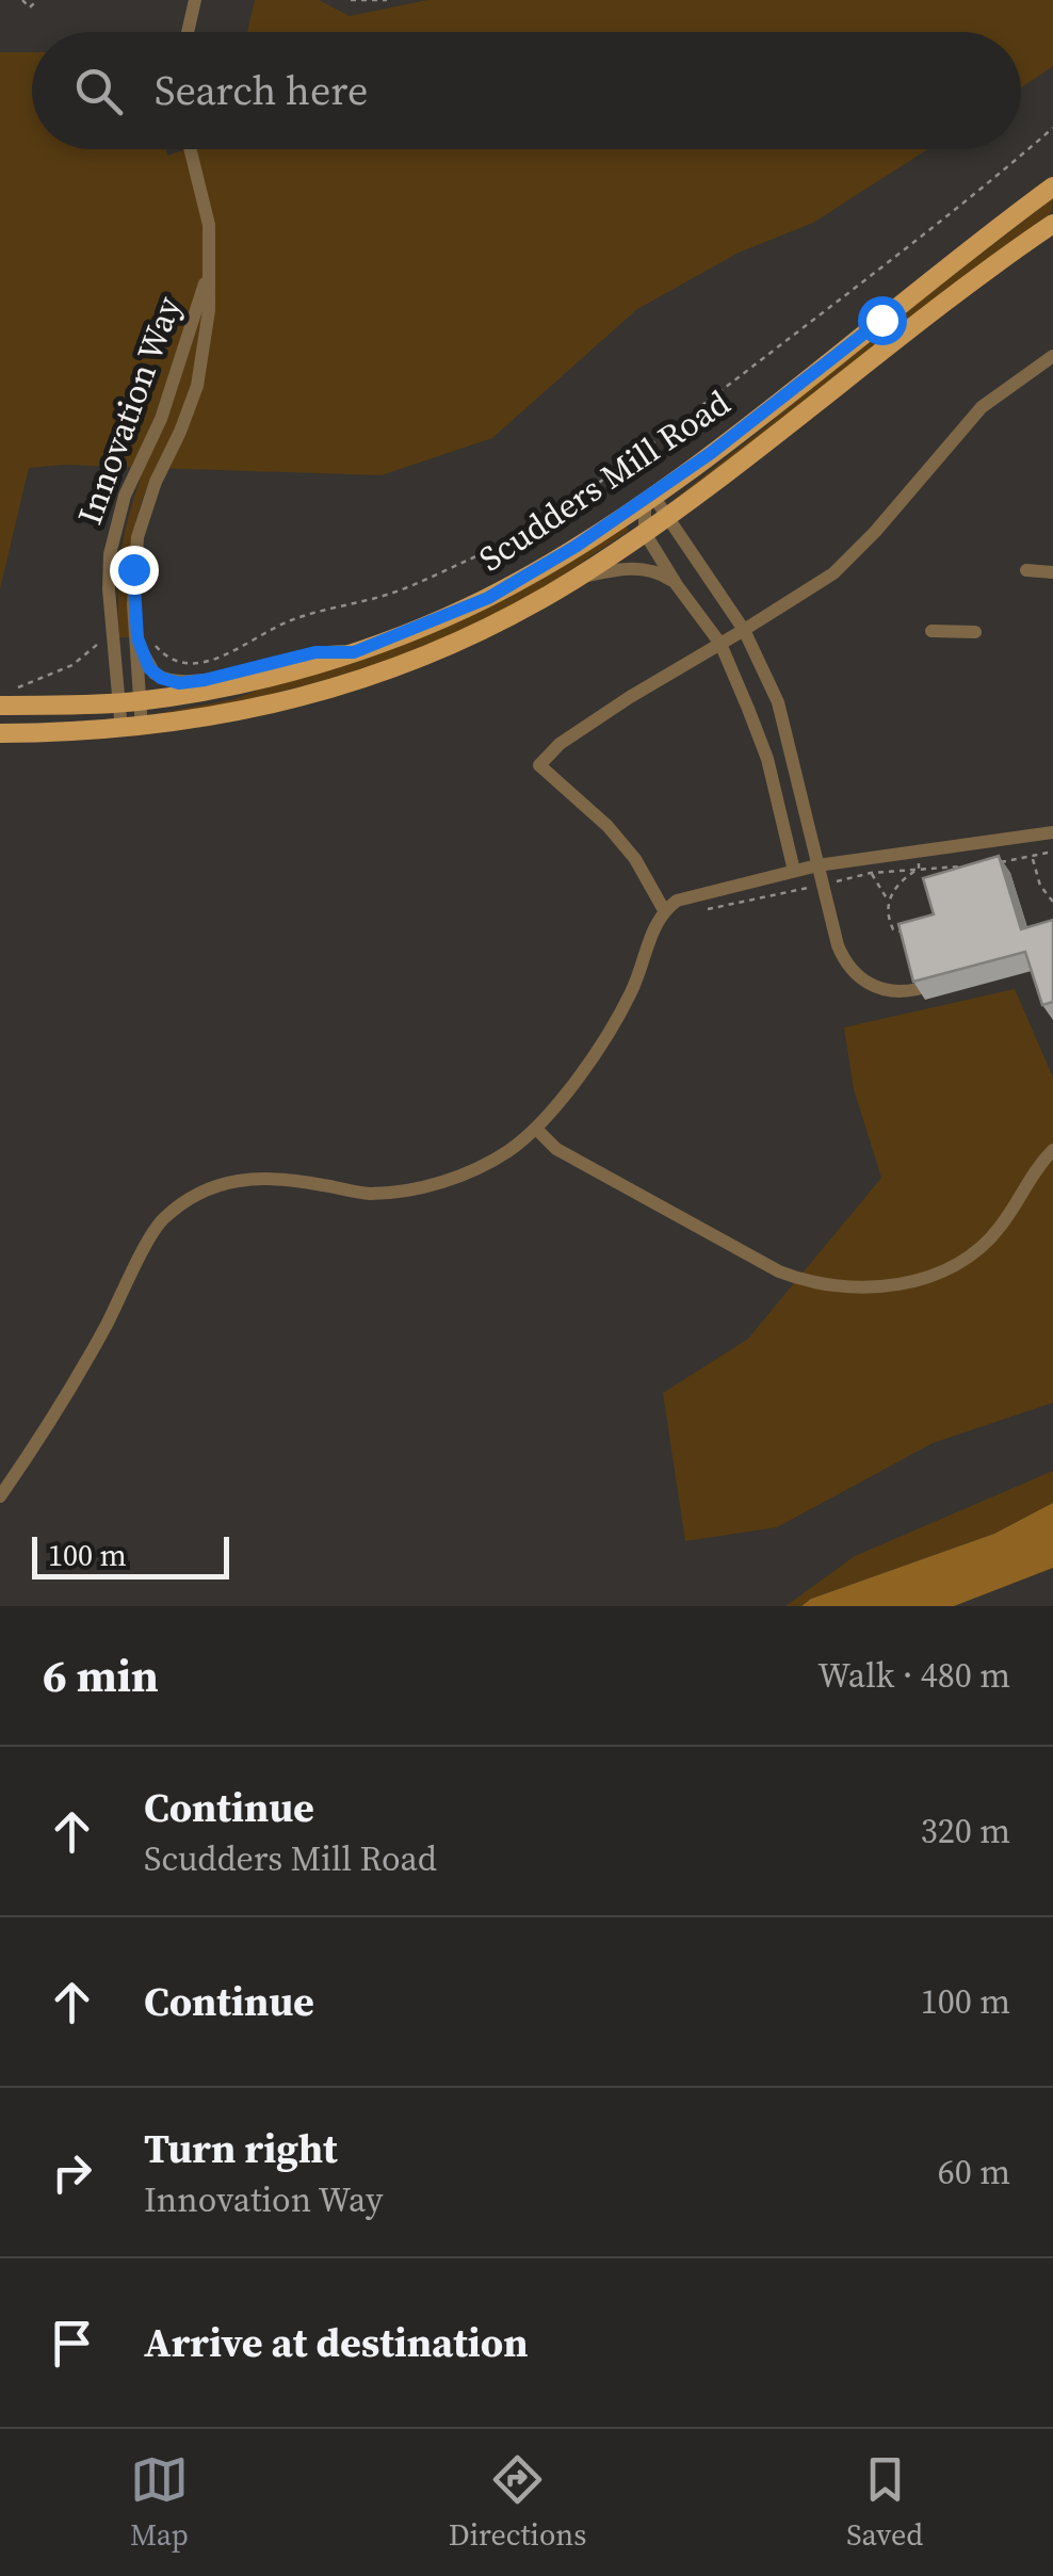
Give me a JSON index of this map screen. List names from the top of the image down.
{
  "streets": {
    "main road": ["Scudders Mill Road"],
    "street": ["Innovation Way"]
  },
  "crossings": [
    ["Innovation Way", "Scudders Mill Road"]
  ],
  "scale_bar": "100 m",
  "page": {
    "search": "Search here",
    "scale": "100 m",
    "heading": ["6 min", "Walk · 480 m"],
    "list": [
      ["Continue", "Scudders Mill Road", "320 m"],
      ["Continue", "100 m"],
      ["Turn right", "Innovation Way", "60 m"],
      "Arrive at destination"
    ],
    "nav": ["Map", "Directions", "Saved"]
  }
}
